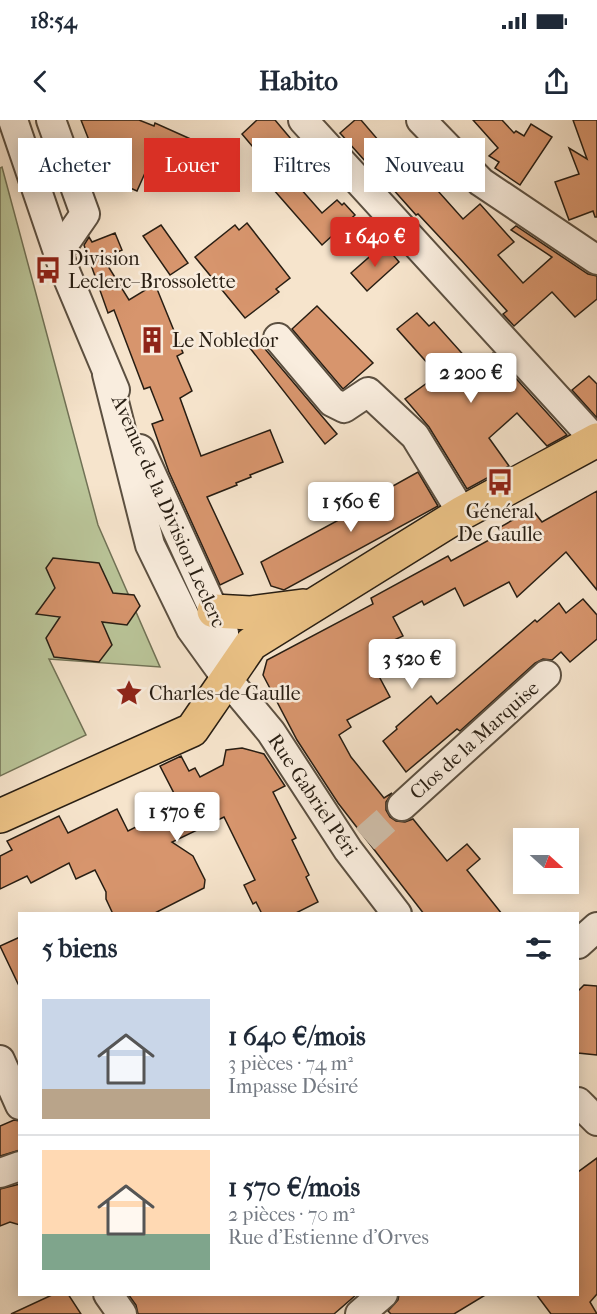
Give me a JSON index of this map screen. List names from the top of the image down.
{
  "streets": {
    "street": ["Avenue de la Division Leclerc", "Clos de la Marquise", "Rue Gabriel Péri"]
  },
  "crossings": [
    ["Avenue de la Division Leclerc", "Rue Gabriel Péri"]
  ],
  "places": {
    "bus stop": ["Division Leclerc–Brossolette", "Général De Gaulle"],
    "building": ["Le Nobledor"],
    "place": ["Charles-de-Gaulle"]
  },
  "north": "right",
  "page": {
    "status": "18:54",
    "header": "Habito",
    "chip": [
      "Acheter",
      "Louer",
      "Filtres",
      "Nouveau"
    ],
    "price": [
      "1 640 €",
      "2 200 €",
      "1 560 €",
      "3 520 €",
      "1 570 €"
    ],
    "heading": "5 biens",
    "list": [
      {
        "name": "1 640 €/mois",
        "note": "3 pièces · 74 m² · Impasse Désiré"
      },
      {
        "name": "1 570 €/mois",
        "note": "2 pièces · 70 m² · Rue d'Estienne d'Orves"
      }
    ]
  }
}
